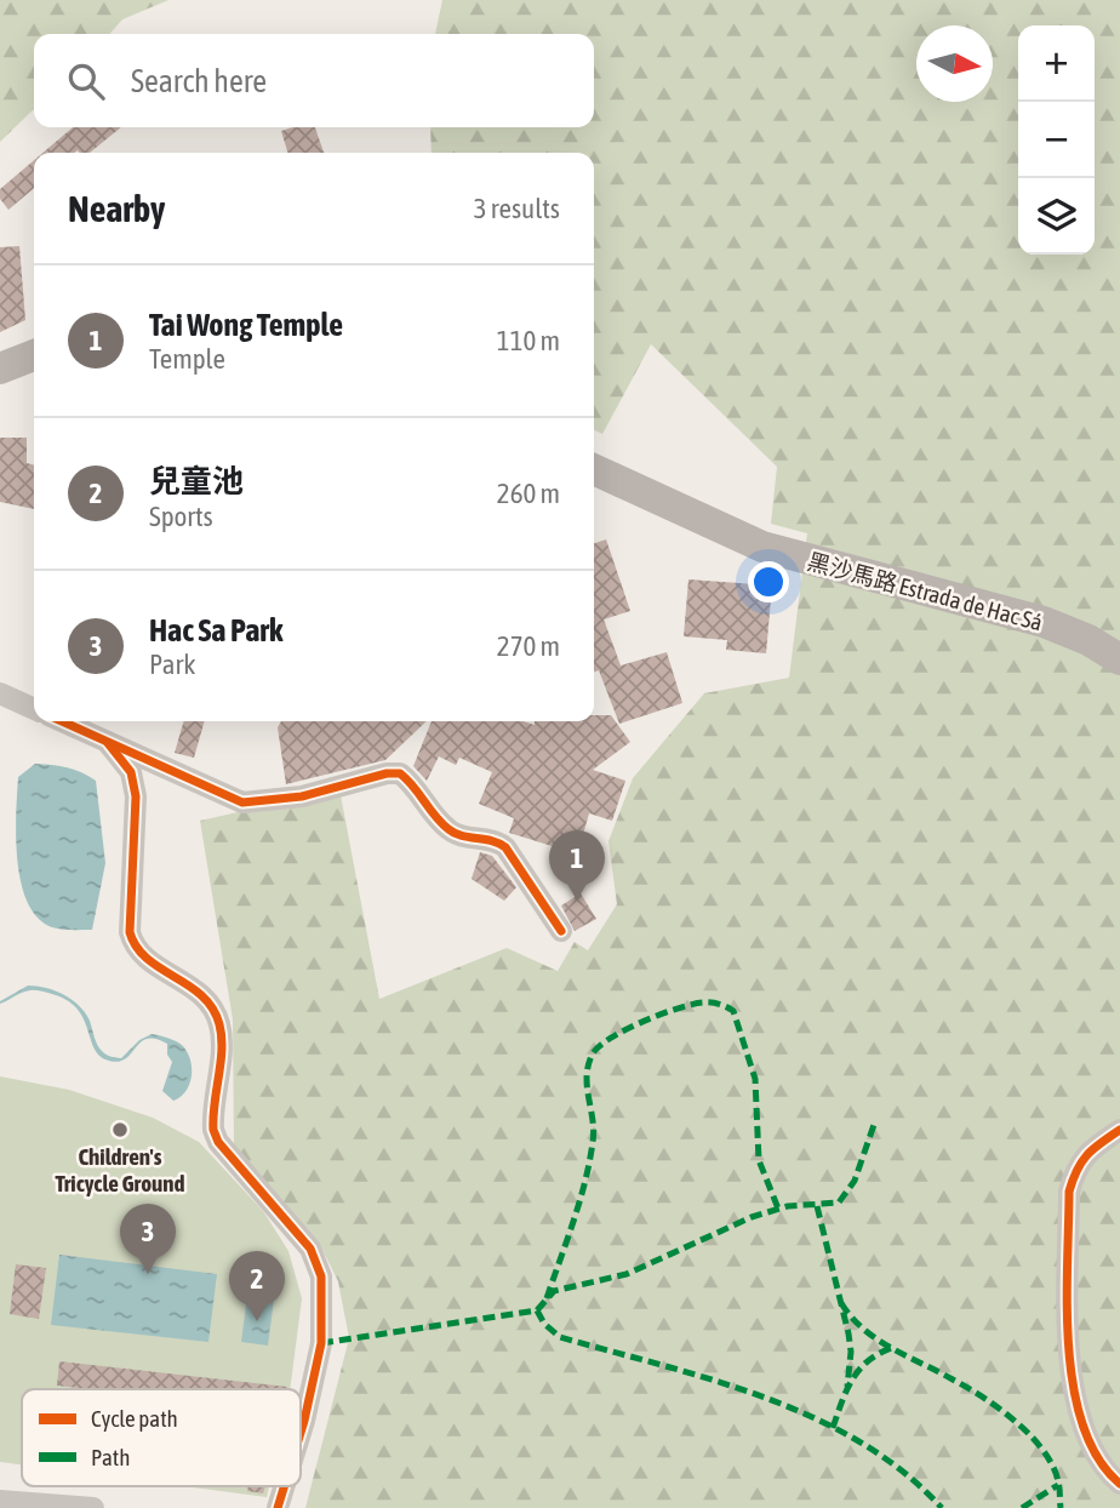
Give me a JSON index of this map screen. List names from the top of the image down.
{
  "streets": {
    "main road": ["黑沙馬路 Estrada de Hac Sá"]
  },
  "places": ["Children's Tricycle Ground"],
  "legend": ["Cycle path", "Path"],
  "north": "right",
  "page": {
    "map_buttons": ["+", "−"],
    "search": "Search here",
    "heading": ["Nearby", "3 results"],
    "list": [
      {
        "mark": "1",
        "name": "Tai Wong Temple",
        "note": "Temple",
        "value": "110 m"
      },
      {
        "mark": "2",
        "name": "兒童池",
        "note": "Sports",
        "value": "260 m"
      },
      {
        "mark": "3",
        "name": "Hac Sa Park",
        "note": "Park",
        "value": "270 m"
      }
    ],
    "pins": ["1", "3", "2"]
  }
}
